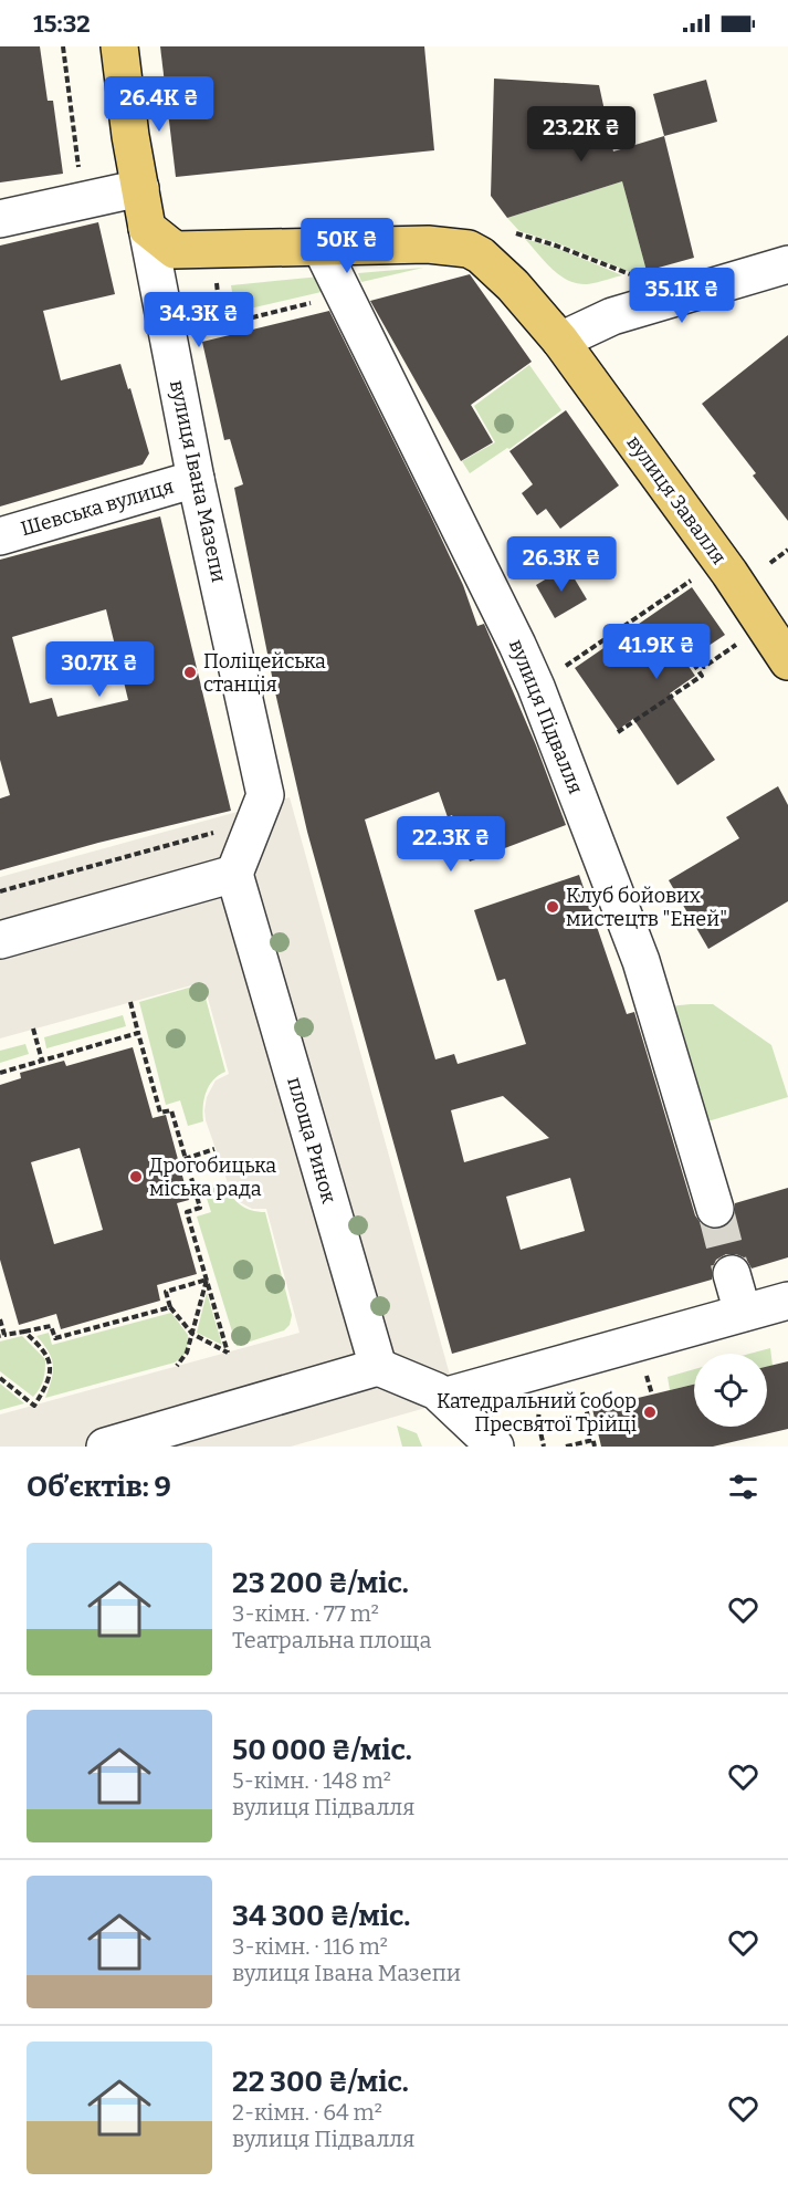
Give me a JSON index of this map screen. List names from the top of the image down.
{
  "streets": {
    "main road": ["вулиця Івана Мазепи", "вулиця Завалля"],
    "street": ["Шевська вулиця", "вулиця Підвалля", "площа Ринок"]
  },
  "crossings": [
    ["вулиця Івана Мазепи", "вулиця Завалля"],
    ["вулиця Івана Мазепи", "Шевська вулиця"],
    ["вулиця Завалля", "вулиця Підвалля"]
  ],
  "places": [
    "Поліцейська станція",
    "Клуб бойових мистецтв \"Еней\"",
    "Дрогобицька міська рада",
    "Катедральний собор Пресвятої Трійці"
  ],
  "page": {
    "status": "15:32",
    "price": [
      "26.4K ₴",
      "23.2K ₴",
      "50K ₴",
      "35.1K ₴",
      "34.3K ₴",
      "26.3K ₴",
      "41.9K ₴",
      "30.7K ₴",
      "22.3K ₴"
    ],
    "heading": "Об’єктів: 9",
    "list": [
      {
        "name": "23 200 ₴/міс.",
        "note": "3-кімн. · 77 m² · Театральна площа"
      },
      {
        "name": "50 000 ₴/міс.",
        "note": "5-кімн. · 148 m² · вулиця Підвалля"
      },
      {
        "name": "34 300 ₴/міс.",
        "note": "3-кімн. · 116 m² · вулиця Івана Мазепи"
      },
      {
        "name": "22 300 ₴/міс.",
        "note": "2-кімн. · 64 m² · вулиця Підвалля"
      }
    ]
  }
}
